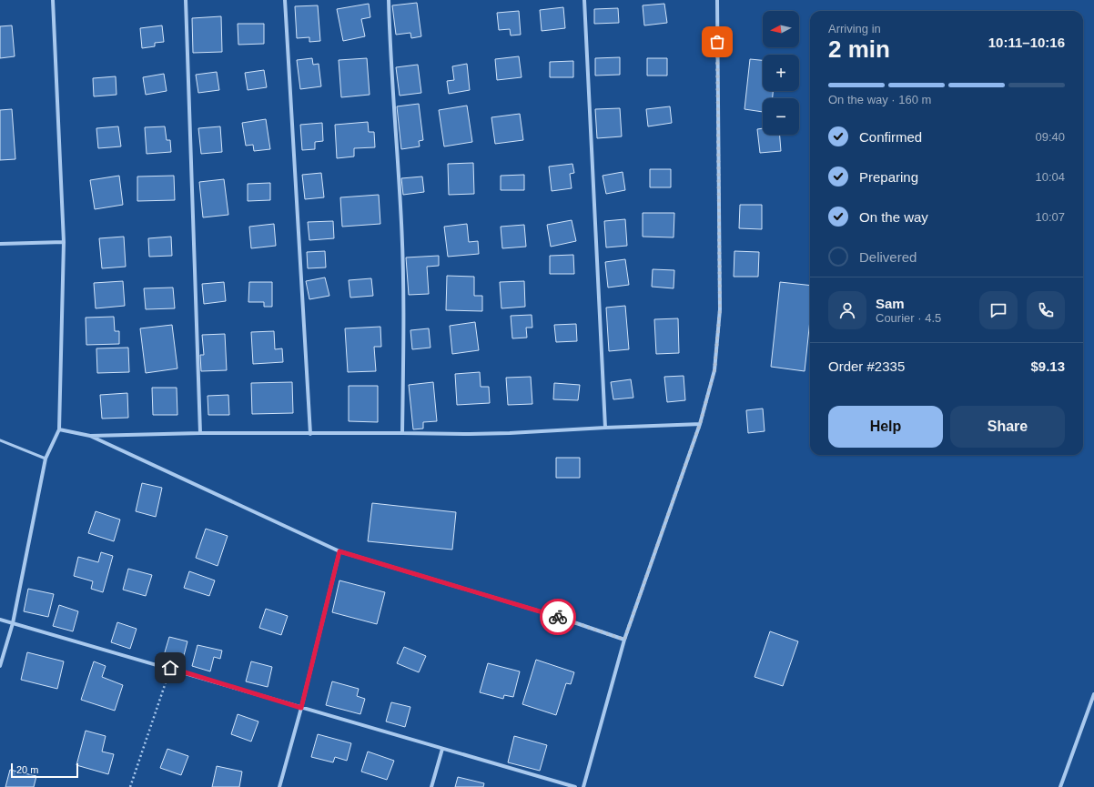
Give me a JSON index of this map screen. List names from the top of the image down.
{
  "scale_bar": "20 m",
  "north": "left",
  "page": {
    "map_buttons": ["+", "−"],
    "heading": ["2 min", "Arriving in", "10:11–10:16"],
    "panel": [
      "Sam",
      "Courier · 4.5",
      "Order #2335",
      "$9.13"
    ],
    "bar": "On the way · 160 m",
    "list": [
      ["Confirmed", "09:40"],
      ["Preparing", "10:04"],
      ["On the way", "10:07"],
      "Delivered"
    ],
    "buttons": ["Help", "Share"],
    "scale": "20 m"
  }
}
